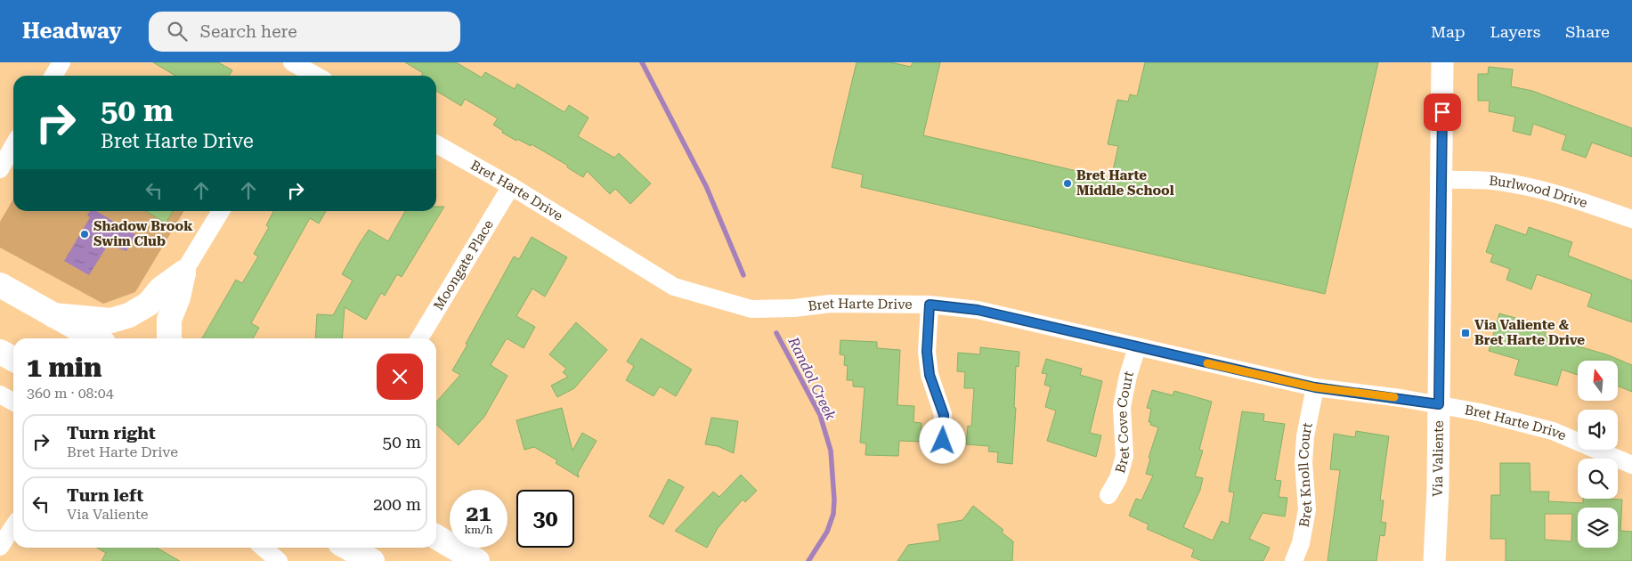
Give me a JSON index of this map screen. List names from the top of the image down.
{
  "streets": {
    "street": [
      "Bret Harte Drive",
      "Burlwood Drive",
      "Moongate Place",
      "Bret Cove Court",
      "Via Valiente",
      "Bret Knoll Court"
    ]
  },
  "crossings": [
    ["Bret Harte Drive", "Moongate Place"],
    ["Bret Harte Drive", "Bret Cove Court"],
    ["Bret Harte Drive", "Via Valiente"],
    ["Bret Harte Drive", "Bret Knoll Court"],
    ["Burlwood Drive", "Via Valiente"]
  ],
  "water": ["Randol Creek"],
  "places": {
    "other": ["Bret Harte Middle School", "Shadow Brook Swim Club"],
    "transit": ["Via Valiente & Bret Harte Drive"]
  },
  "north": "top",
  "page": {
    "header": "Headway",
    "search": "Search here",
    "nav": ["Map", "Layers", "Share"],
    "turn": ["50 m", "Bret Harte Drive"],
    "heading": ["1 min", "360 m · 08:04"],
    "list": [
      {
        "name": "Turn right",
        "note": "Bret Harte Drive",
        "value": "50 m"
      },
      {
        "name": "Turn left",
        "note": "Via Valiente",
        "value": "200 m"
      }
    ],
    "speed": "21 km/h",
    "limit": "30"
  }
}
